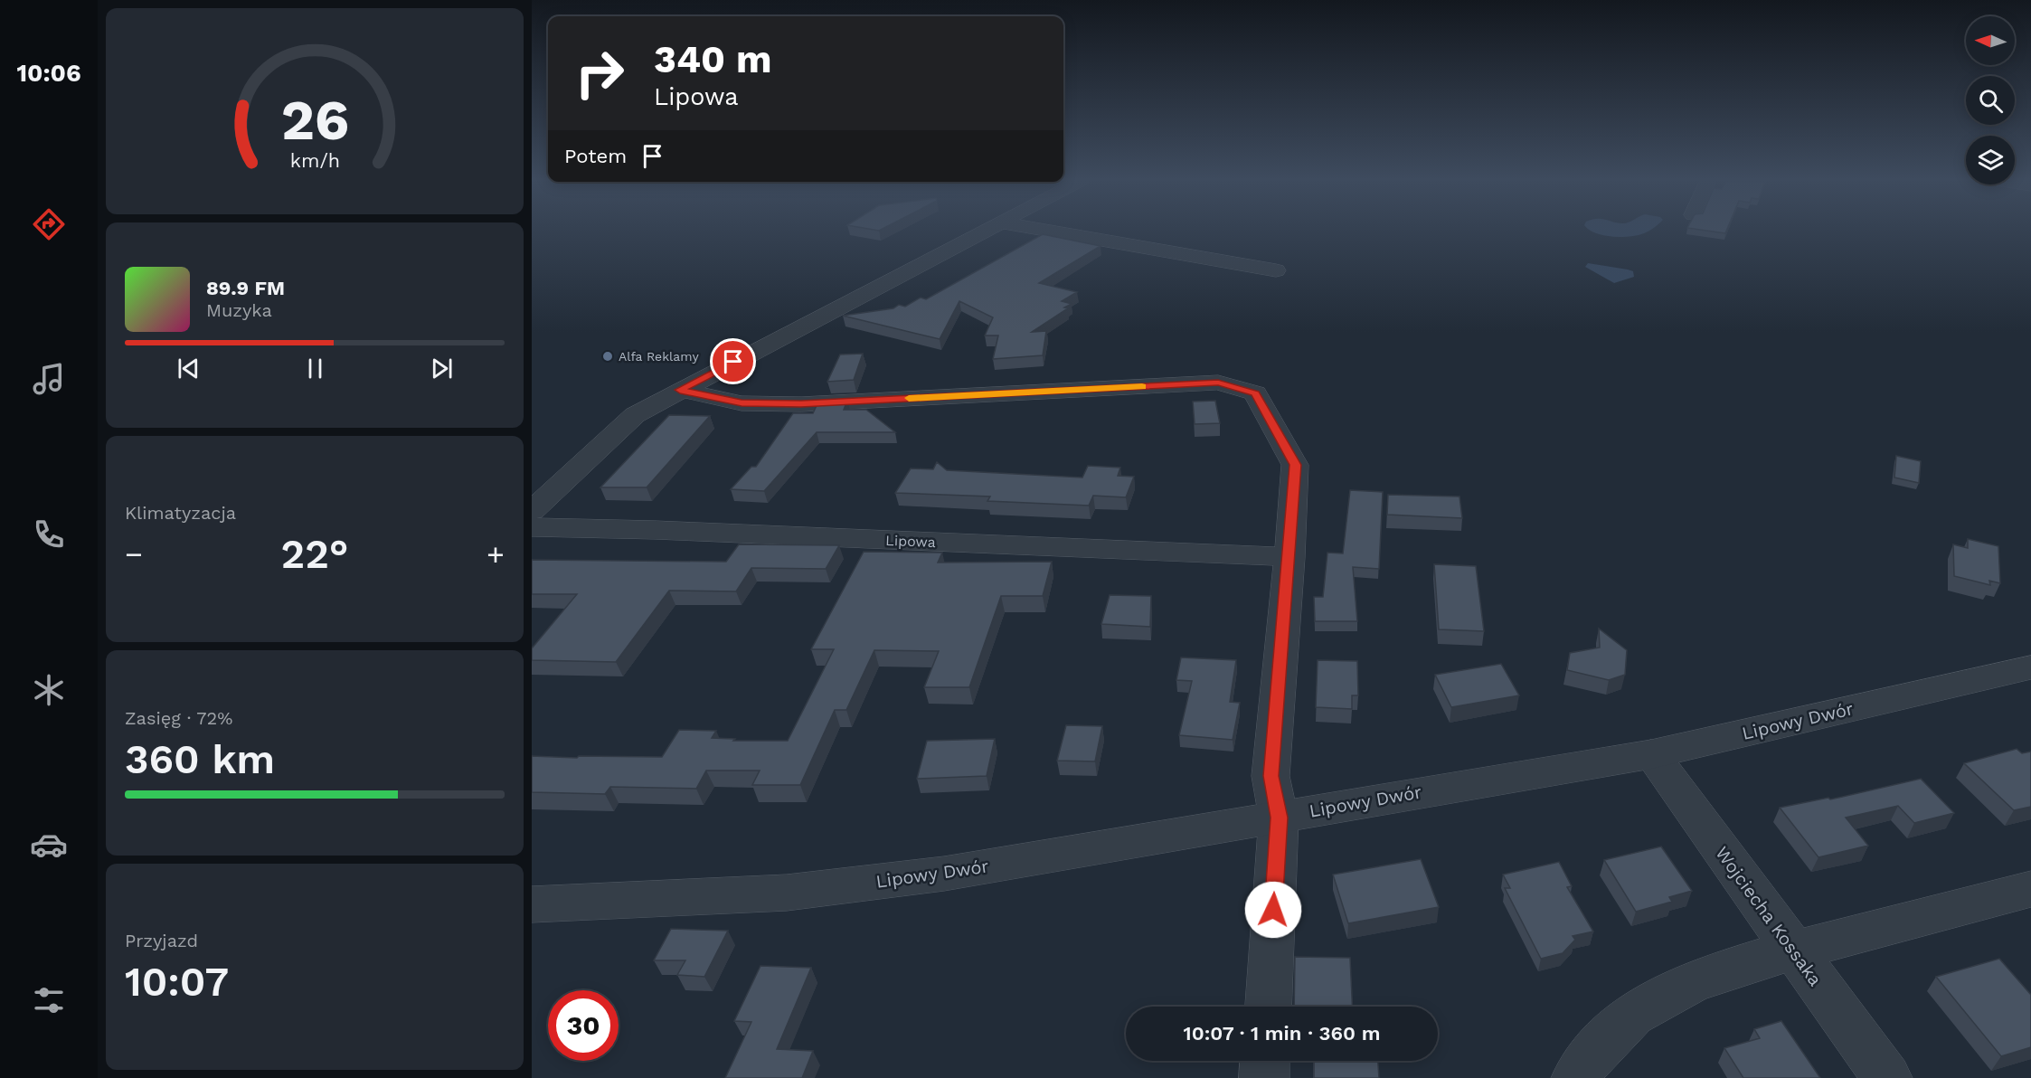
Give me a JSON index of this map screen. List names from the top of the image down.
{
  "streets": {
    "street": ["Lipowa", "Lipowy Dwór", "Wojciecha Kossaka"]
  },
  "crossings": [
    ["Lipowy Dwór", "Wojciecha Kossaka"]
  ],
  "places": ["Alfa Reklamy"],
  "north": "left",
  "page": {
    "tabs": "10:06",
    "turn": ["340 m", "Lipowa"],
    "then": "Potem",
    "song": ["89.9 FM", "Muzyka"],
    "tile": [
      "Klimatyzacja",
      ["Zasięg · 72%", "360 km"],
      ["Przyjazd", "10:07"]
    ],
    "heat": ["−", "22°", "+"],
    "limit": "30",
    "trip": "10:07 · 1 min · 360 m",
    "gauge": ["26", "km/h"]
  }
}
